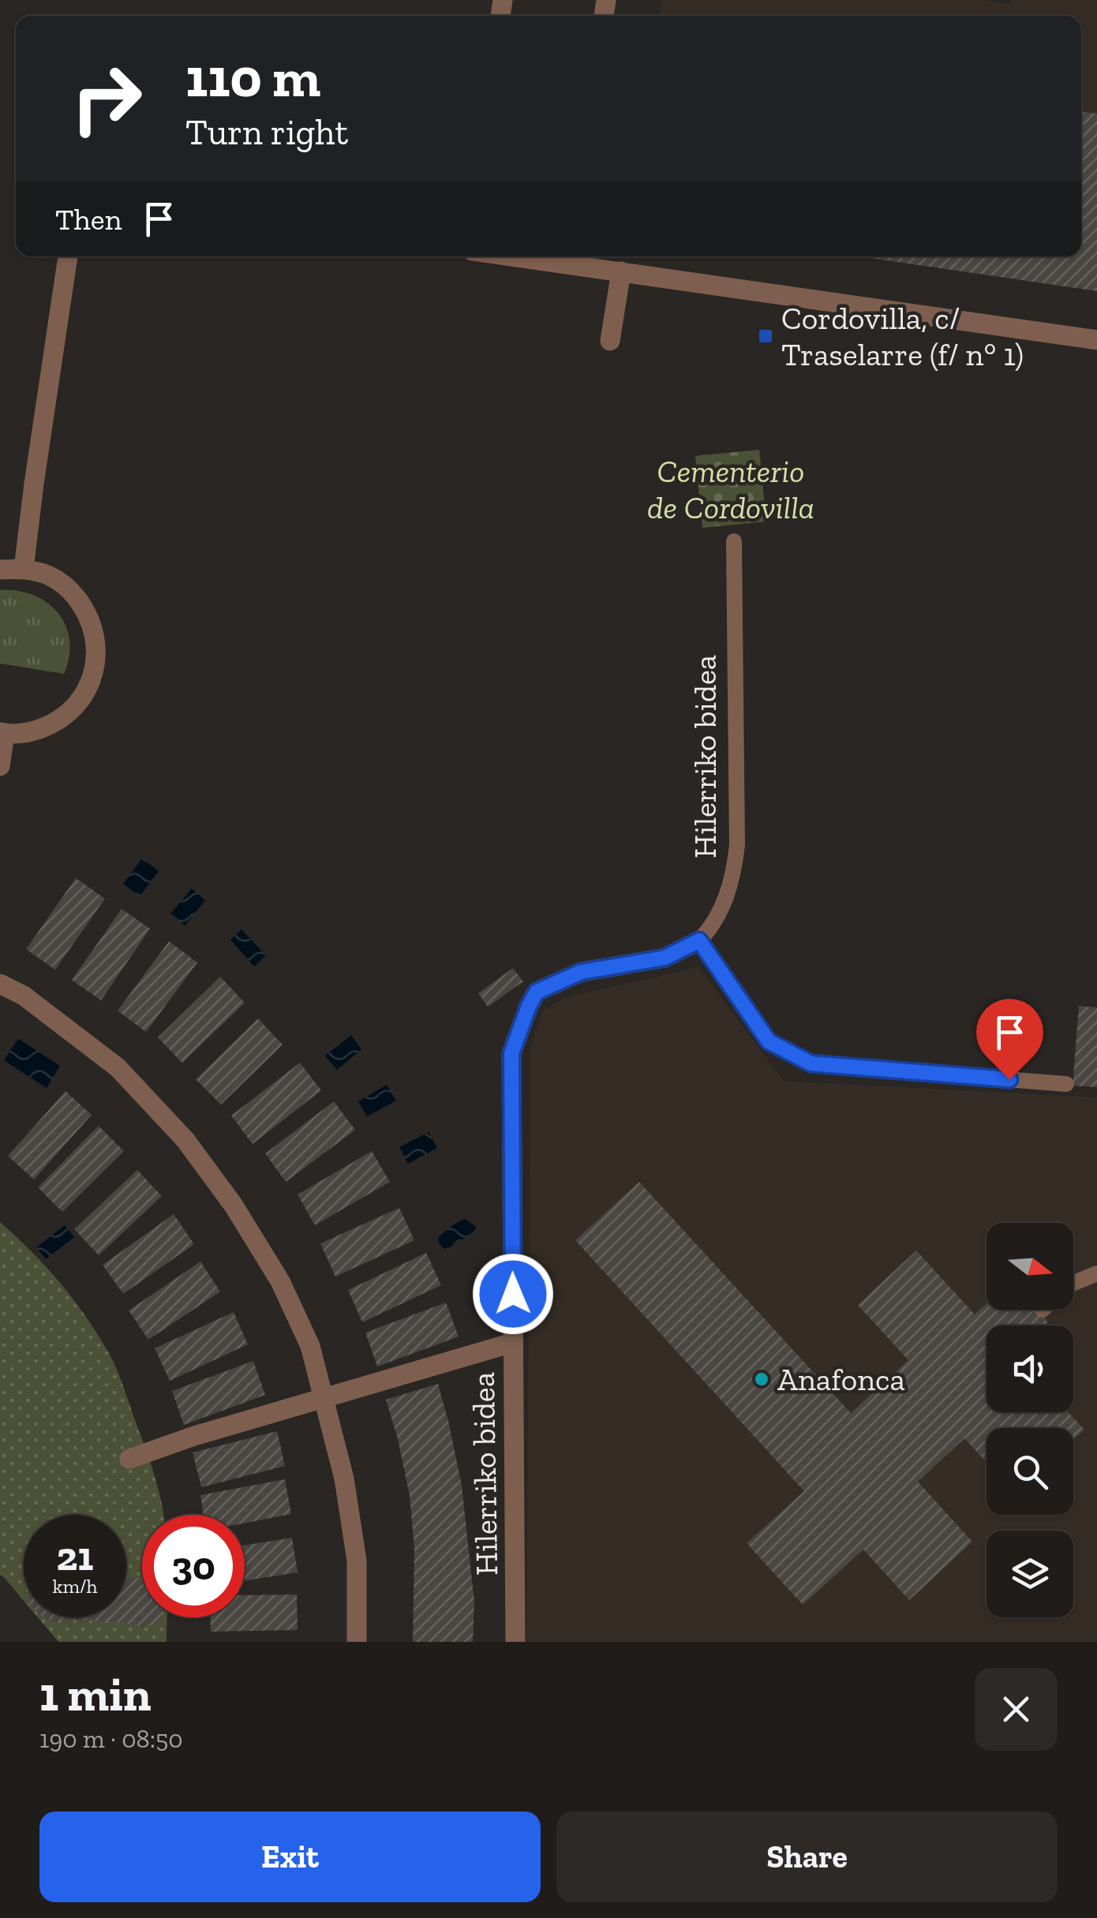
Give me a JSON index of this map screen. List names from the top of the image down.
{
  "streets": {
    "street": ["Hilerriko bidea"]
  },
  "parks": ["Cementerio de Cordovilla"],
  "places": {
    "transit": ["Cordovilla, c/ Traselarre (f/ n° 1)"],
    "other": ["Anafonca"]
  },
  "north": "right",
  "page": {
    "turn": ["110 m", "Turn right"],
    "then": "Then",
    "speed": "21 km/h",
    "limit": "30",
    "heading": ["1 min", "190 m · 08:50"],
    "buttons": ["Exit", "Share"]
  }
}
